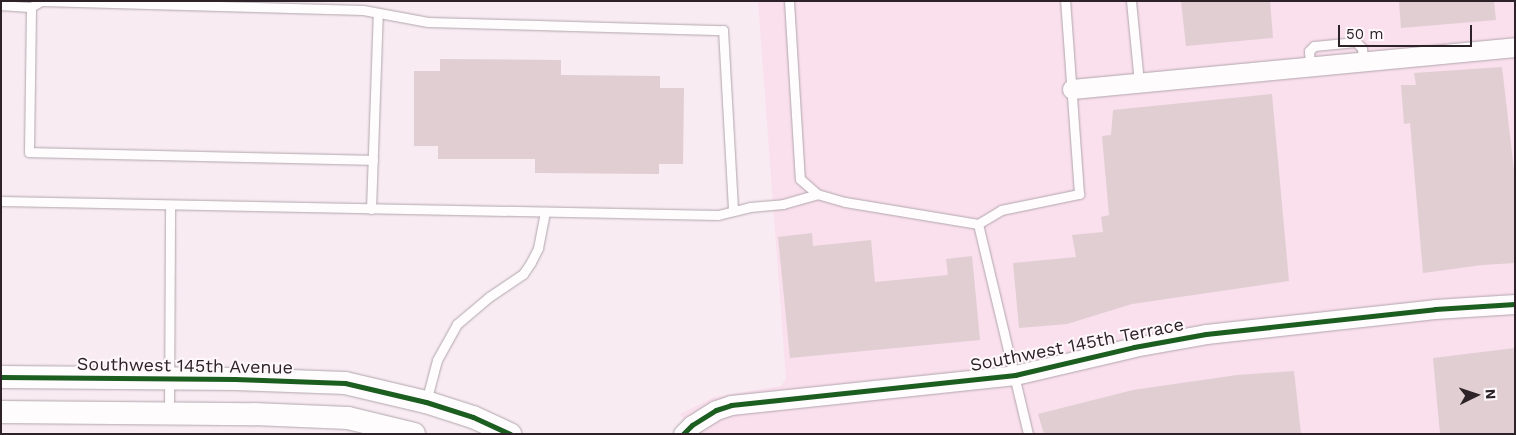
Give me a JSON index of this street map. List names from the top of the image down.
{
  "streets": {
    "street": ["Southwest 145th Terrace", "Southwest 145th Avenue"]
  },
  "scale_bar": "50 m",
  "north": "right"
}
